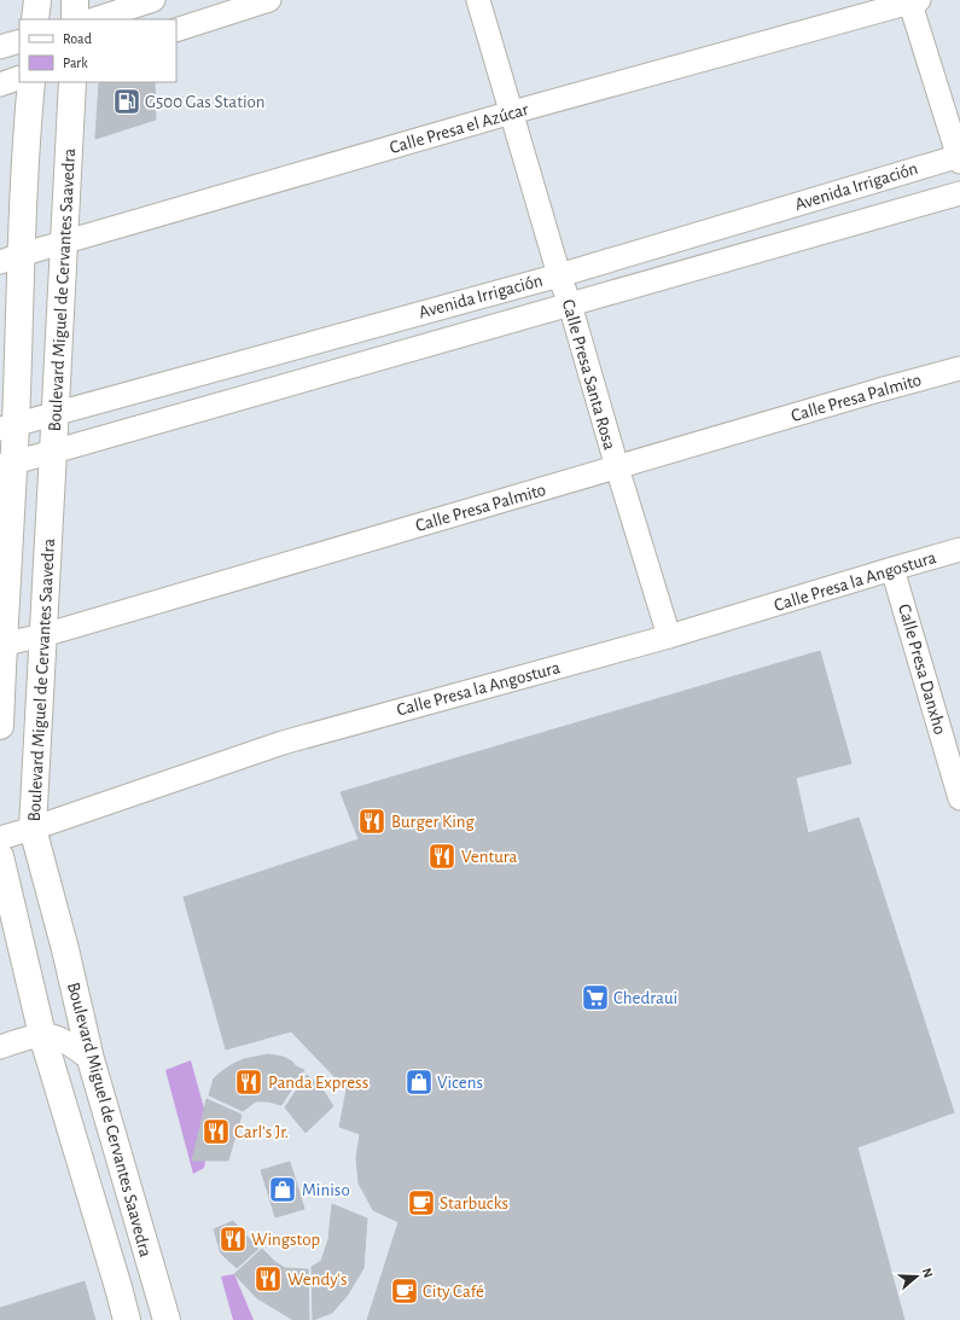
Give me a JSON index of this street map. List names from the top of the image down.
{
  "streets": {
    "main road": ["Boulevard Miguel de Cervantes Saavedra"],
    "street": [
      "Calle Presa el Azúcar",
      "Avenida Irrigación",
      "Calle Presa Santa Rosa",
      "Calle Presa Palmito",
      "Calle Presa la Angostura",
      "Calle Presa Danxho"
    ]
  },
  "crossings": [
    ["Calle Presa el Azúcar", "Boulevard Miguel de Cervantes Saavedra"],
    ["Calle Presa el Azúcar", "Calle Presa Santa Rosa"],
    ["Avenida Irrigación", "Boulevard Miguel de Cervantes Saavedra"],
    ["Avenida Irrigación", "Calle Presa Santa Rosa"],
    ["Boulevard Miguel de Cervantes Saavedra", "Calle Presa Palmito"],
    ["Boulevard Miguel de Cervantes Saavedra", "Calle Presa la Angostura"],
    ["Calle Presa Santa Rosa", "Calle Presa Palmito"],
    ["Calle Presa Santa Rosa", "Calle Presa la Angostura"],
    ["Calle Presa la Angostura", "Calle Presa Danxho"]
  ],
  "places": {
    "fuel station": ["G500 Gas Station"],
    "restaurant": [
      "Burger King",
      "Ventura",
      "Panda Express",
      "Carl's Jr.",
      "Wingstop",
      "Wendy's"
    ],
    "supermarket": ["Chedraui"],
    "shop": ["Vicens", "Miniso"],
    "cafe": ["Starbucks", "City Café"]
  },
  "legend": ["Road", "Park"],
  "north": "right"
}
